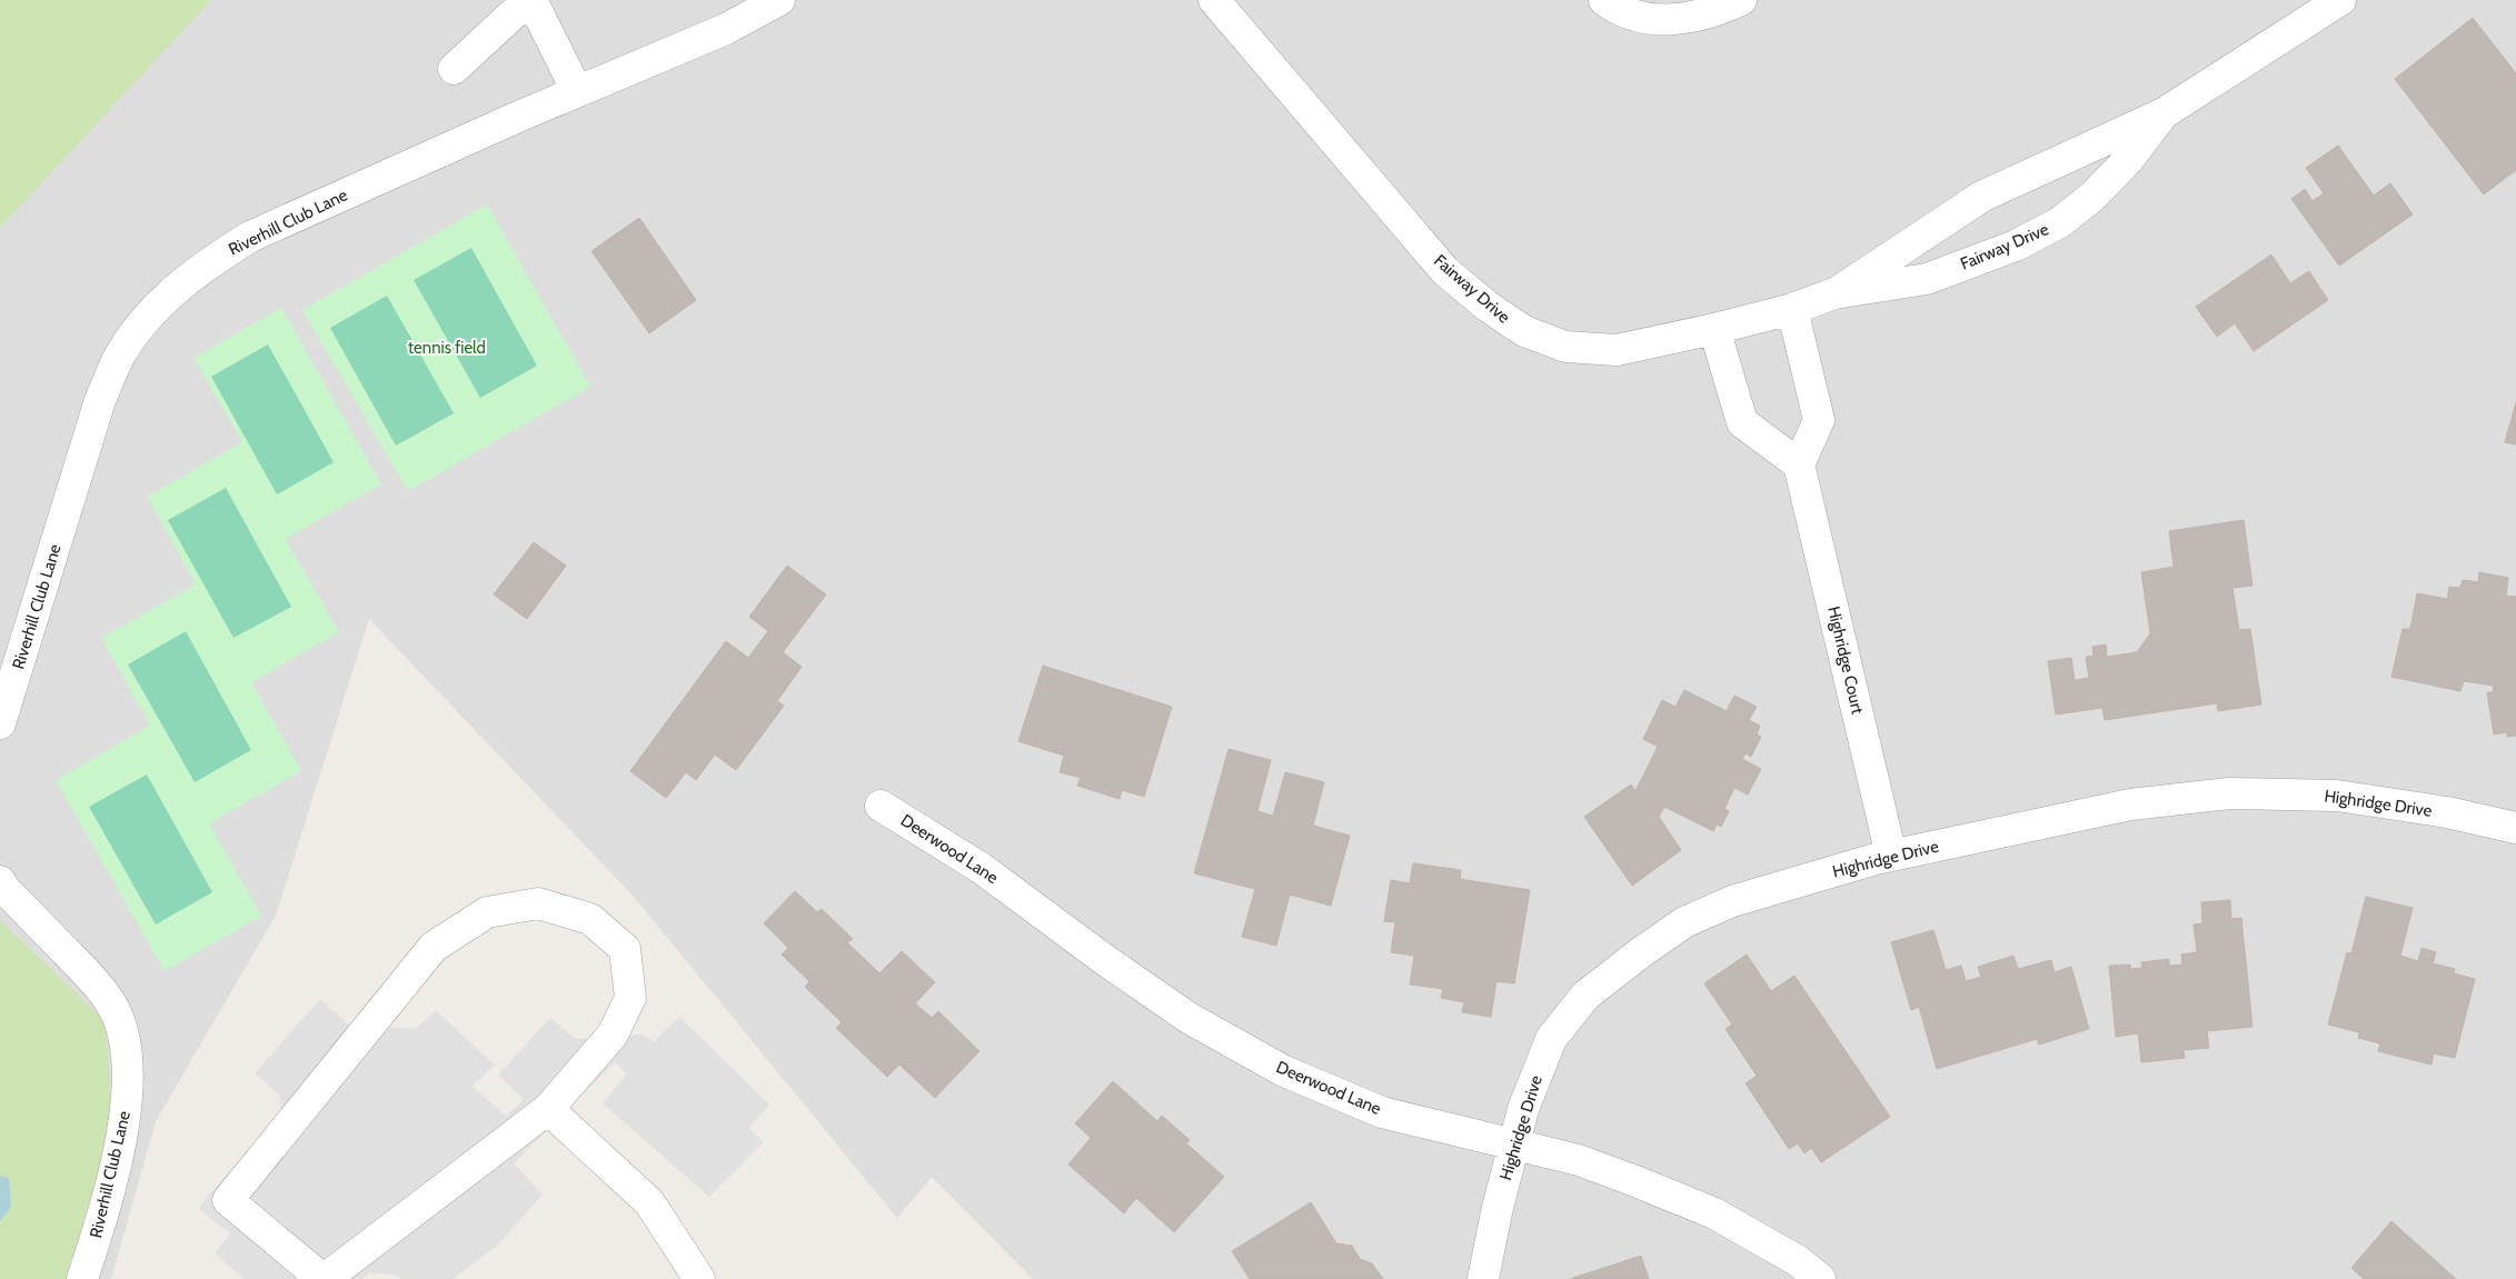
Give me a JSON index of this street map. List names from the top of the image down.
{
  "streets": {
    "street": [
      "Riverhill Club Lane",
      "Fairway Drive",
      "Highridge Court",
      "Highridge Drive",
      "Deerwood Lane"
    ]
  },
  "crossings": [
    ["Highridge Court", "Highridge Drive"],
    ["Highridge Drive", "Deerwood Lane"]
  ],
  "parks": ["tennis field"]
}
